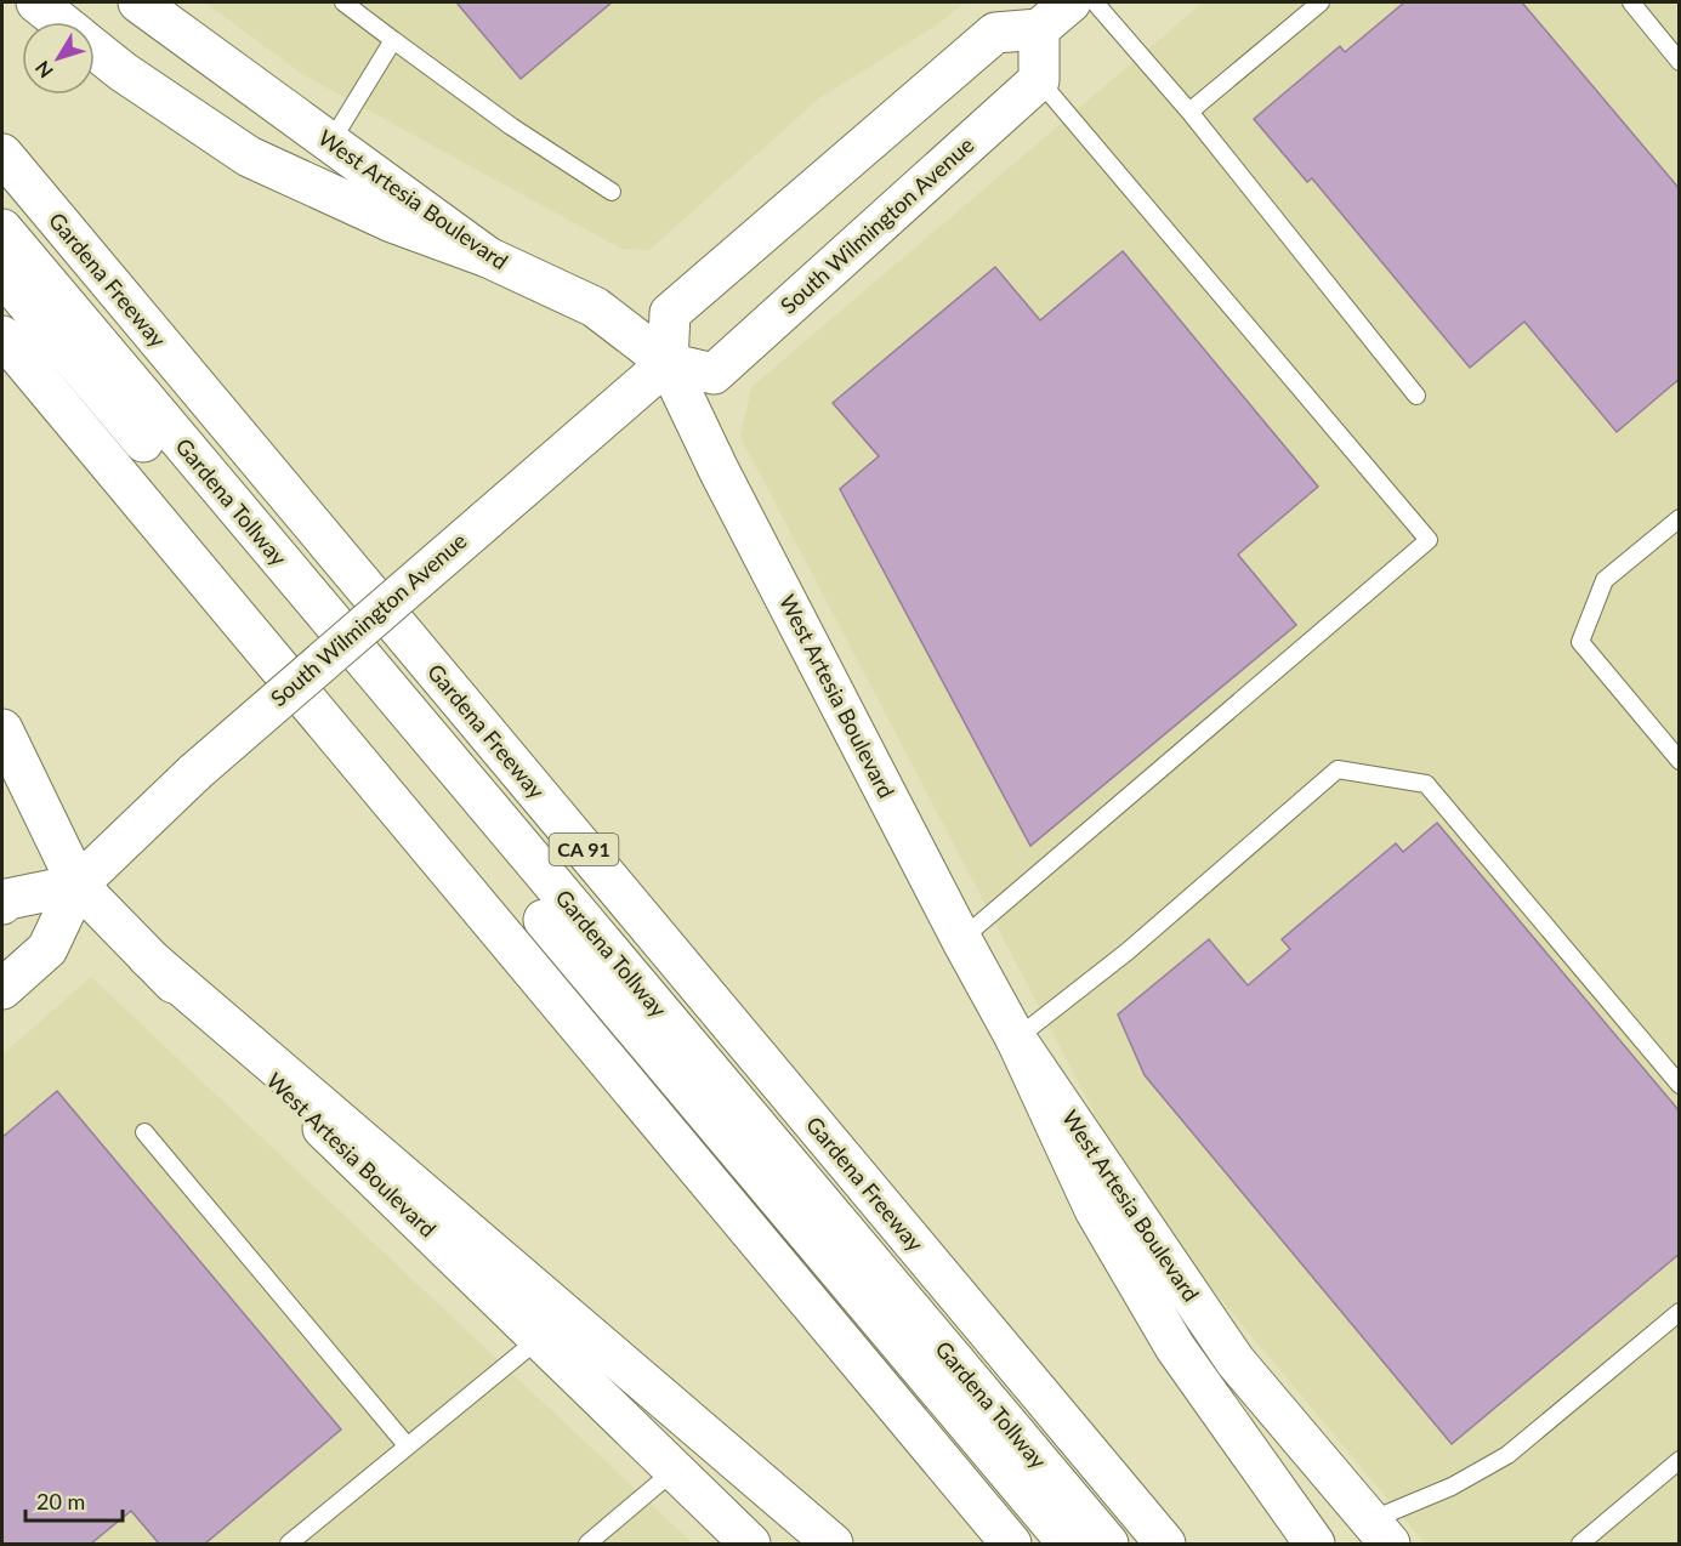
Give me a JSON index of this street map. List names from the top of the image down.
{
  "streets": {
    "main road": [
      "West Artesia Boulevard",
      "South Wilmington Avenue",
      "Gardena Freeway",
      "Gardena Tollway",
      "CA 91"
    ]
  },
  "crossings": [
    ["West Artesia Boulevard", "South Wilmington Avenue"]
  ],
  "scale_bar": "20 m",
  "north": "bottom left"
}
